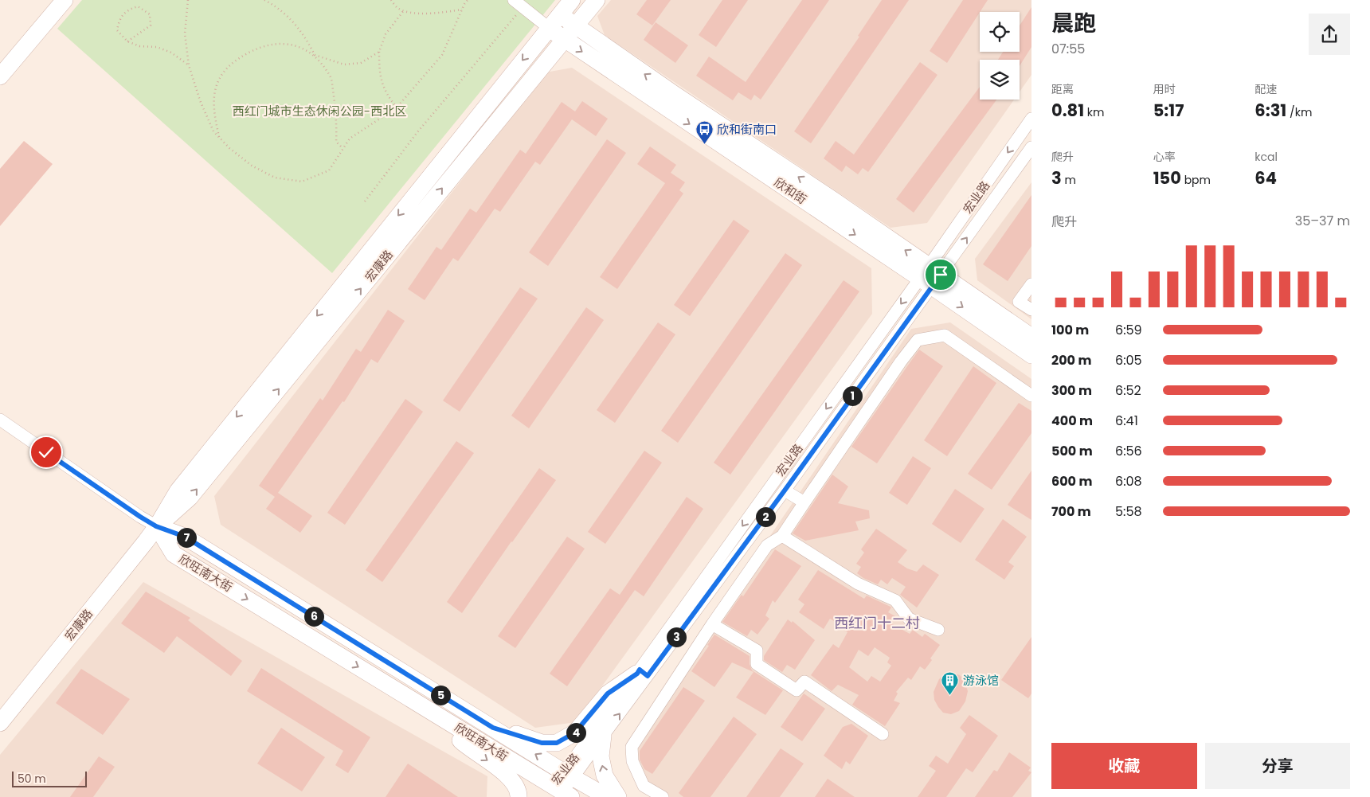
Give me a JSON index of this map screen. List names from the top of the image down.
{
  "streets": {
    "main road": ["欣和街", "宏康路", "欣旺南大街"],
    "street": ["宏业路"]
  },
  "crossings": [
    ["欣和街", "宏业路"],
    ["欣和街", "宏康路"],
    ["宏业路", "欣旺南大街"],
    ["宏康路", "欣旺南大街"]
  ],
  "districts": ["西红门十二村"],
  "parks": ["西红门城市生态休闲公园-西北区"],
  "places": {
    "bus stop": ["欣和街南口"],
    "building": ["游泳馆"]
  },
  "scale_bar": "50 m",
  "page": {
    "heading": ["晨跑", "07:55"],
    "stats": [
      ["距离", "0.81 km"],
      ["用时", "5:17"],
      ["配速", "6:31 /km"],
      ["爬升", "3 m"],
      ["心率", "150 bpm"],
      ["kcal", "64"]
    ],
    "chart": ["爬升", "35–37 m"],
    "list": [
      {
        "name": "100 m",
        "note": "6:59"
      },
      {
        "name": "200 m",
        "note": "6:05"
      },
      {
        "name": "300 m",
        "note": "6:52"
      },
      {
        "name": "400 m",
        "note": "6:41"
      },
      {
        "name": "500 m",
        "note": "6:56"
      },
      {
        "name": "600 m",
        "note": "6:08"
      },
      {
        "name": "700 m",
        "note": "5:58"
      }
    ],
    "pins": [
      "1",
      "2",
      "7",
      "6",
      "3",
      "5",
      "4"
    ],
    "buttons": ["收藏", "分享"],
    "scale": "50 m"
  }
}
